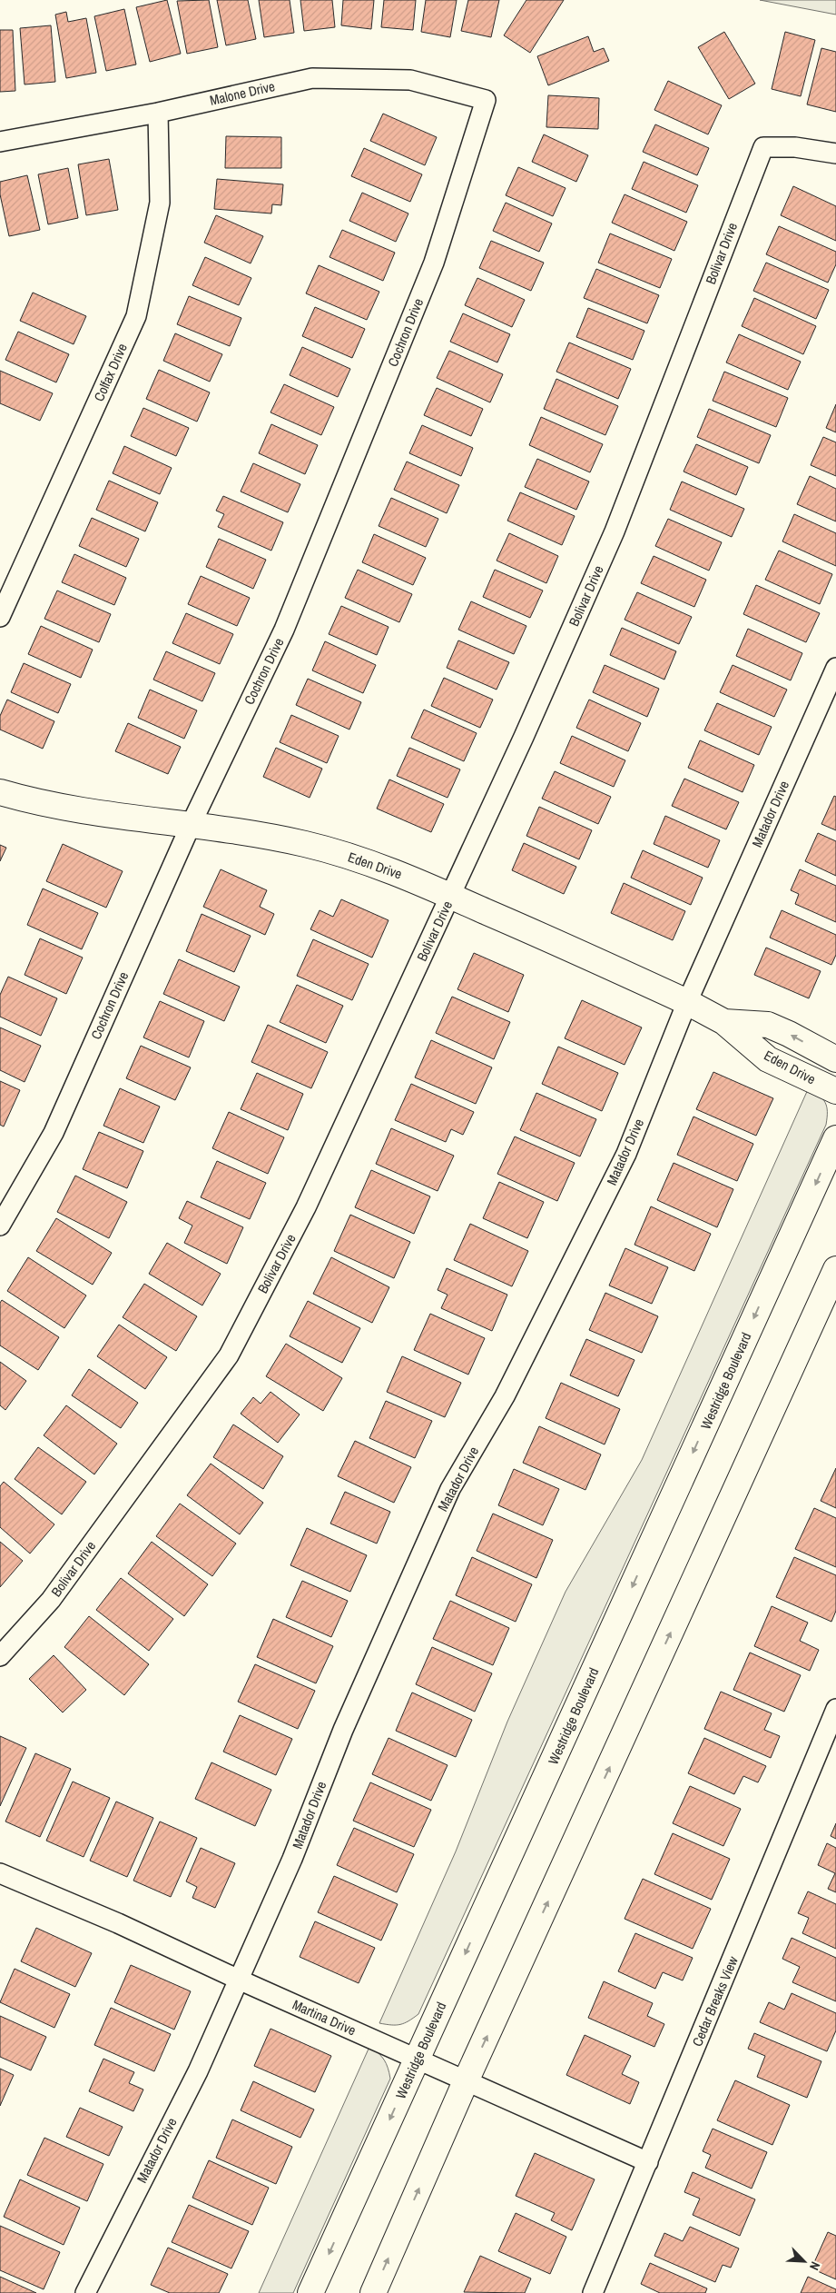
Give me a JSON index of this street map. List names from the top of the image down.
{
  "streets": {
    "main road": ["Eden Drive", "Westridge Boulevard"],
    "street": [
      "Malone Drive",
      "Bolivar Drive",
      "Cochron Drive",
      "Colfax Drive",
      "Matador Drive",
      "Cedar Breaks View",
      "Martina Drive"
    ]
  },
  "crossings": [
    ["Malone Drive", "Cochron Drive"],
    ["Malone Drive", "Colfax Drive"],
    ["Bolivar Drive", "Eden Drive"],
    ["Cochron Drive", "Eden Drive"],
    ["Matador Drive", "Eden Drive"],
    ["Matador Drive", "Martina Drive"],
    ["Westridge Boulevard", "Martina Drive"],
    ["Cedar Breaks View", "Martina Drive"]
  ],
  "north": "bottom right"
}
